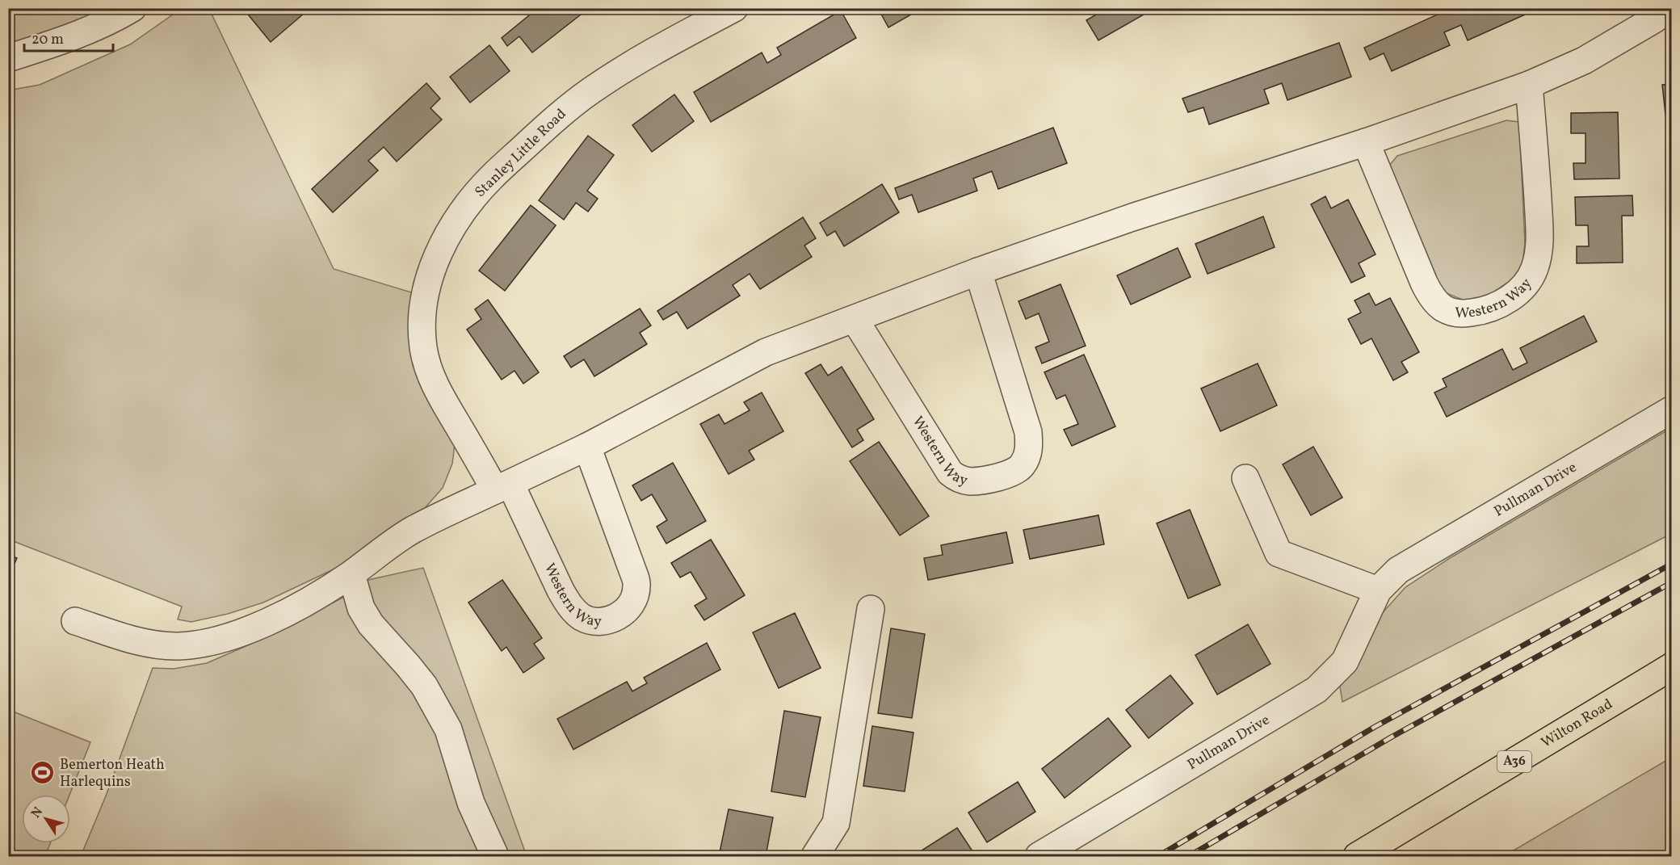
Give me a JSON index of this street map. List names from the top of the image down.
{
  "streets": {
    "highway": ["Wilton Road", "A36"],
    "street": ["Stanley Little Road", "Western Way", "Pullman Drive"]
  },
  "crossings": [
    ["Stanley Little Road", "Western Way"]
  ],
  "places": {
    "sports": ["Bemerton Heath Harlequins"]
  },
  "scale_bar": "20 m",
  "north": "top left"
}
